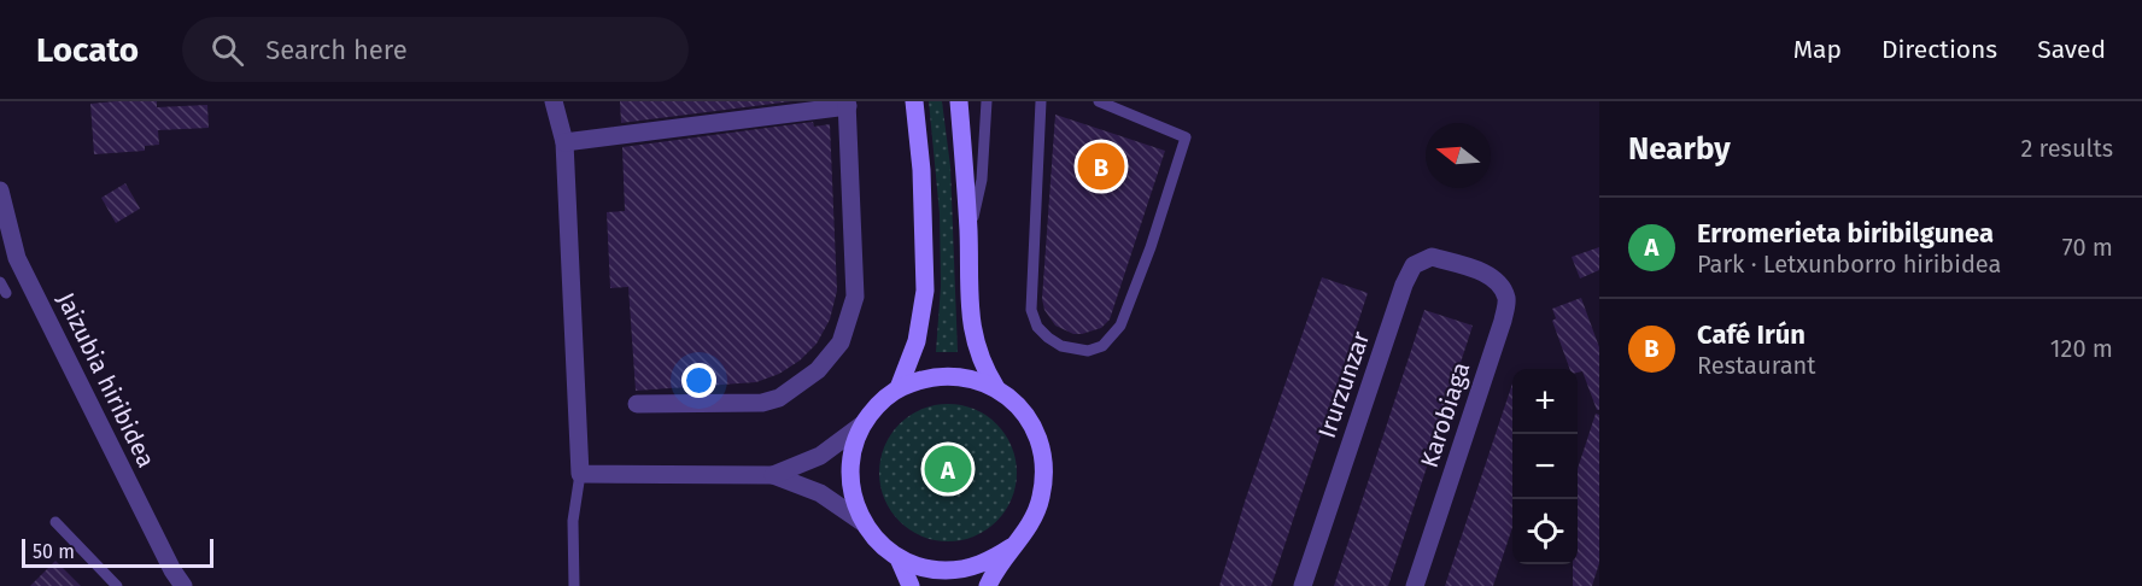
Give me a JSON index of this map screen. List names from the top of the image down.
{
  "streets": {
    "street": ["Jaizubia hiribidea", "Irurzunzar", "Karobiaga"]
  },
  "crossings": [
    ["Irurzunzar", "Karobiaga"]
  ],
  "scale_bar": "50 m",
  "north": "left",
  "page": {
    "header": "Locato",
    "search": "Search here",
    "nav": ["Map", "Directions", "Saved"],
    "heading": ["Nearby", "2 results"],
    "pins": ["B", "A"],
    "list": [
      {
        "mark": "A",
        "name": "Erromerieta biribilgunea",
        "note": "Park · Letxunborro hiribidea",
        "value": "70 m"
      },
      {
        "mark": "B",
        "name": "Café Irún",
        "note": "Restaurant",
        "value": "120 m"
      }
    ],
    "map_buttons": ["+", "−"],
    "scale": "50 m"
  }
}
